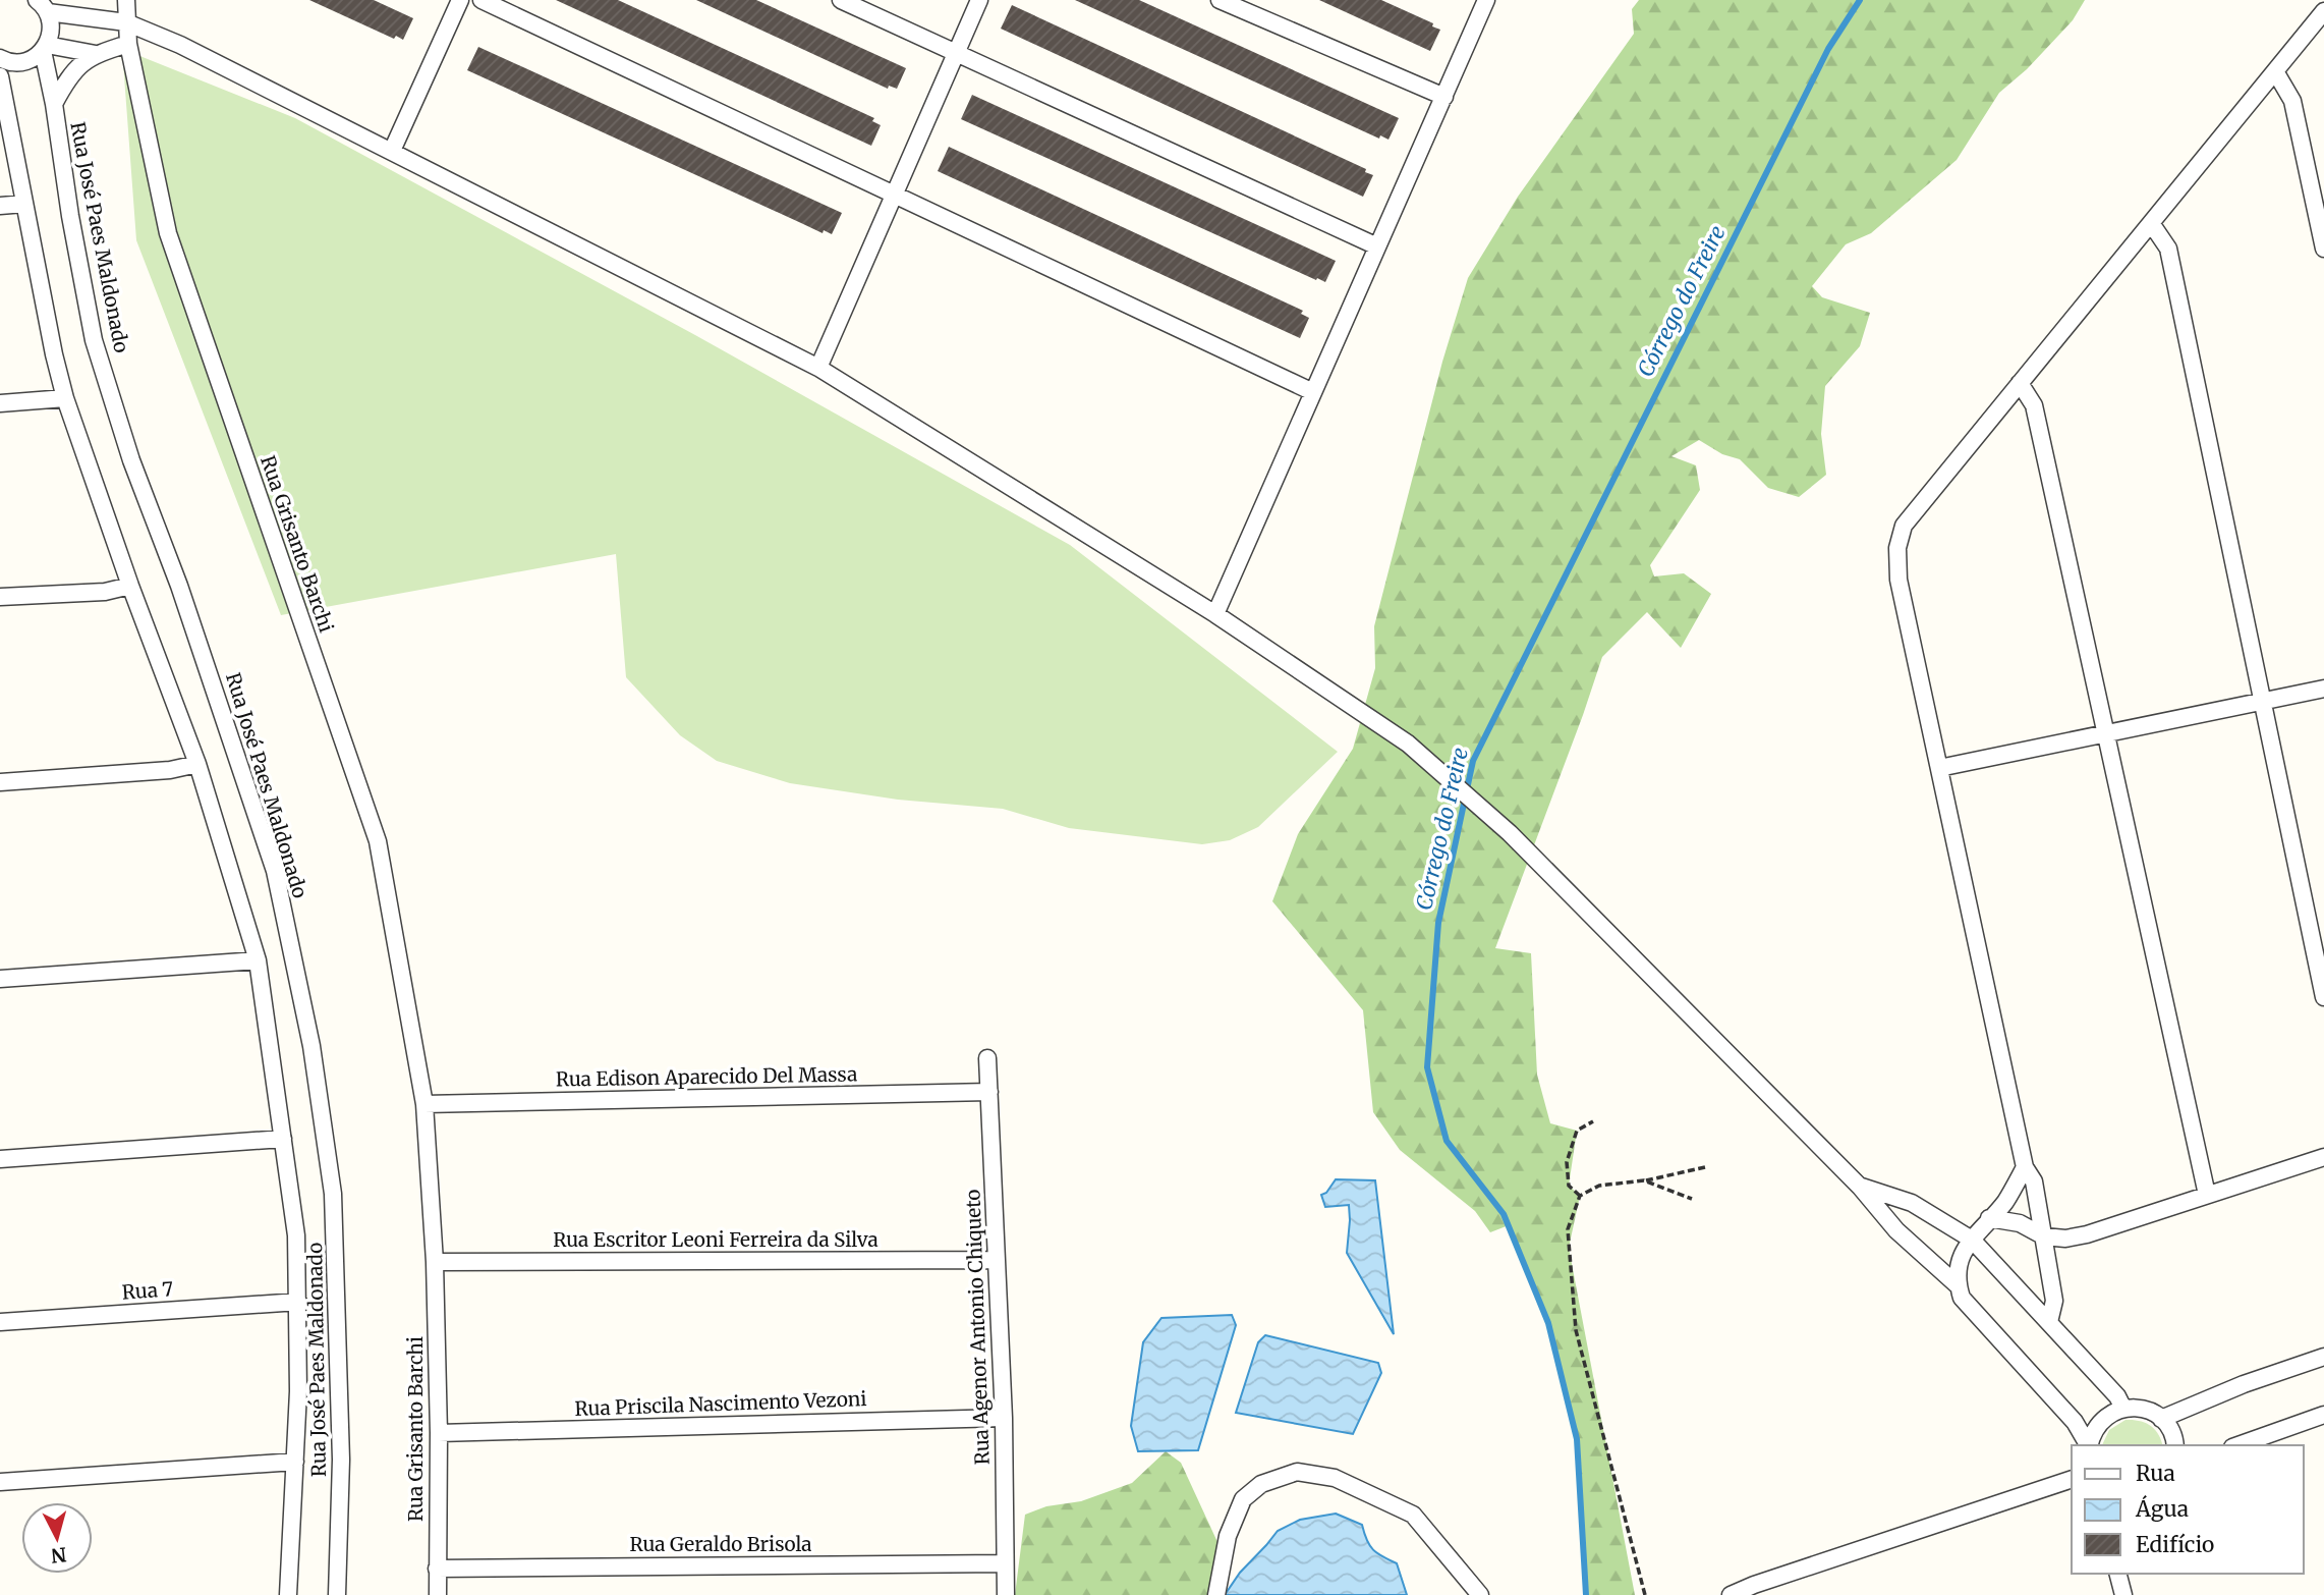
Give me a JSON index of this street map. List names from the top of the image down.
{
  "streets": {
    "street": [
      "Rua José Paes Maldonado",
      "Rua Grisanto Barchi",
      "Rua Edison Aparecido Del Massa",
      "Rua Escritor Leoni Ferreira da Silva",
      "Rua 7",
      "Rua Agenor Antonio Chiqueto",
      "Rua Priscila Nascimento Vezoni",
      "Rua Geraldo Brisola"
    ]
  },
  "crossings": [
    ["Rua José Paes Maldonado", "Rua 7"],
    ["Rua Grisanto Barchi", "Rua Edison Aparecido Del Massa"],
    ["Rua Grisanto Barchi", "Rua Escritor Leoni Ferreira da Silva"],
    ["Rua Grisanto Barchi", "Rua Priscila Nascimento Vezoni"],
    ["Rua Grisanto Barchi", "Rua Geraldo Brisola"],
    ["Rua Edison Aparecido Del Massa", "Rua Agenor Antonio Chiqueto"],
    ["Rua Escritor Leoni Ferreira da Silva", "Rua Agenor Antonio Chiqueto"],
    ["Rua Agenor Antonio Chiqueto", "Rua Priscila Nascimento Vezoni"],
    ["Rua Agenor Antonio Chiqueto", "Rua Geraldo Brisola"]
  ],
  "water": ["Córrego do Freire"],
  "legend": ["Rua", "Água", "Edifício"],
  "north": "bottom"
}
